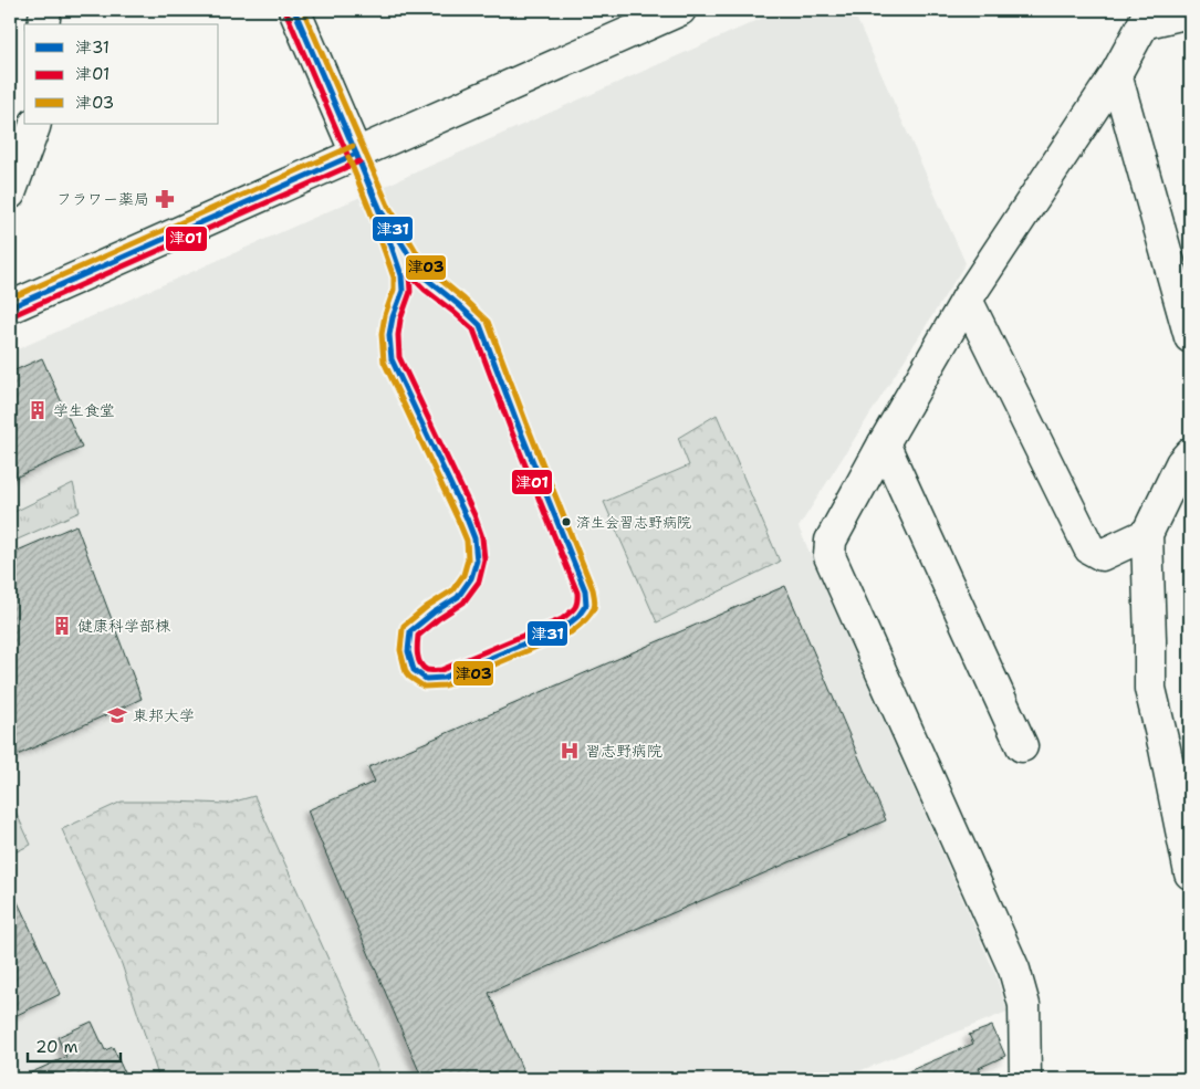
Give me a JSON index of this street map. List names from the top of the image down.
{
  "places": {
    "pharmacy": ["フラワー薬局"],
    "building": ["学生食堂", "健康科学部棟"],
    "other": ["済生会習志野病院"],
    "school or university": ["東邦大学"],
    "hospital": ["習志野病院"]
  },
  "lines": ["transit line 津31", "transit line 津03", "transit line 津01"],
  "legend": ["津31", "津01", "津03"],
  "scale_bar": "20 m"
}
